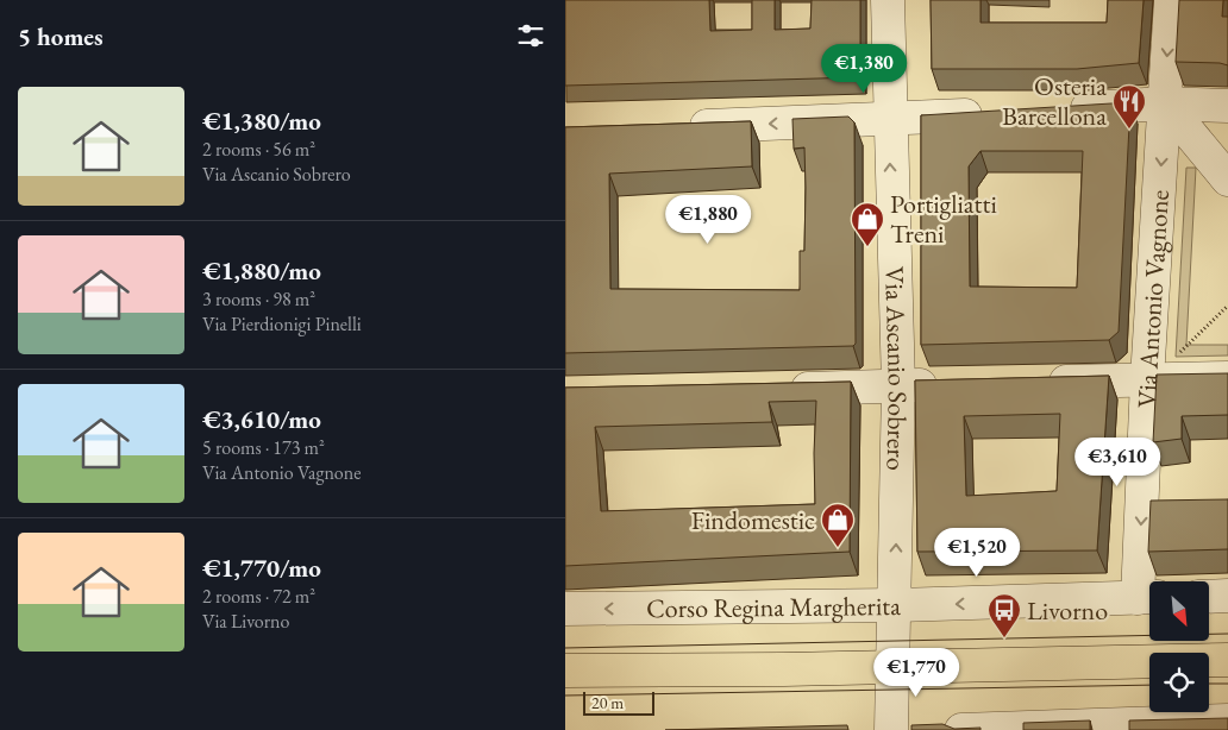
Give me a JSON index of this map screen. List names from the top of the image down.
{
  "streets": {
    "street": ["Via Antonio Vagnone", "Via Ascanio Sobrero", "Corso Regina Margherita"]
  },
  "crossings": [
    ["Via Antonio Vagnone", "Corso Regina Margherita"],
    ["Via Ascanio Sobrero", "Corso Regina Margherita"]
  ],
  "one_way": ["Via Antonio Vagnone", "Via Ascanio Sobrero"],
  "places": {
    "restaurant": ["Osteria Barcellona"],
    "shop": ["Portigliatti Treni", "Findomestic"],
    "bus stop": ["Livorno"]
  },
  "scale_bar": "20 m",
  "north": "bottom right",
  "page": {
    "heading": "5 homes",
    "price": [
      "€1,380",
      "€1,880",
      "€3,610",
      "€1,520",
      "€1,770"
    ],
    "list": [
      {
        "name": "€1,380/mo",
        "note": "2 rooms · 56 m² · Via Ascanio Sobrero"
      },
      {
        "name": "€1,880/mo",
        "note": "3 rooms · 98 m² · Via Pierdionigi Pinelli"
      },
      {
        "name": "€3,610/mo",
        "note": "5 rooms · 173 m² · Via Antonio Vagnone"
      },
      {
        "name": "€1,770/mo",
        "note": "2 rooms · 72 m² · Via Livorno"
      }
    ],
    "scale": "20 m"
  }
}
